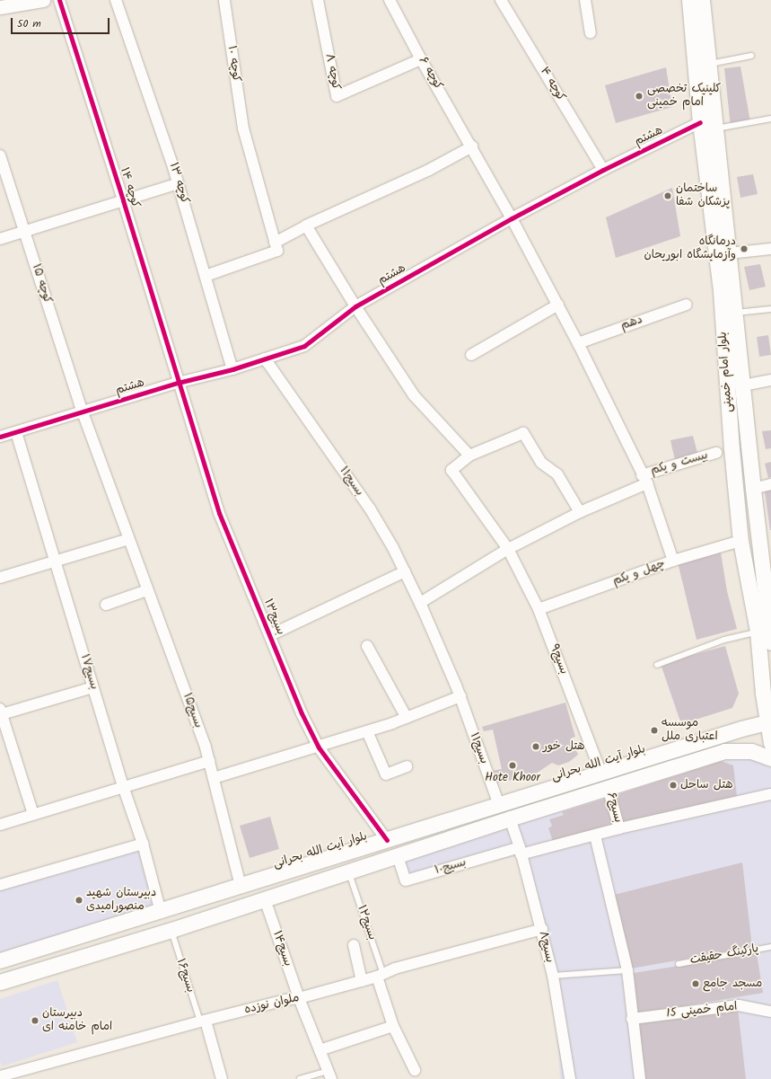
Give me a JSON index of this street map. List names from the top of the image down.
{
  "streets": {
    "main road": ["بلوار امام خمینی", "بلوار آیت الله بحرانی"],
    "street": [
      "کوچه ۱۰",
      "کوچه ۸",
      "کوچه ۶",
      "کوچه ۴",
      "هشتم",
      "کوچه ۱۳",
      "کوچه ۱۴",
      "کوچه ۱۵",
      "دهم",
      "بیست و یکم",
      "بسیج۱۱",
      "چهل و یکم",
      "بسیج۱۳",
      "بسیج۹",
      "بسیج۱۷",
      "بسیج۱۵",
      "بسیج۶",
      "بسیج۱۰",
      "بسیج۸",
      "بسیج۱۴",
      "ملوان نوزده",
      "امام خمینی 15"
    ],
    "lane": ["بسیج۱۲", "پارکینگ حقیقت", "بسیج۱۶"]
  },
  "crossings": [
    ["کوچه ۸", "کوچه ۶"],
    ["کوچه ۶", "هشتم"],
    ["کوچه ۶", "دهم"],
    ["کوچه ۶", "بیست و یکم"],
    ["کوچه ۶", "چهل و یکم"],
    ["کوچه ۴", "هشتم"],
    ["هشتم", "کوچه ۱۳"],
    ["هشتم", "کوچه ۱۴"],
    ["هشتم", "کوچه ۱۵"],
    ["هشتم", "بلوار امام خمینی"],
    ["هشتم", "بسیج۱۱"],
    ["هشتم", "بسیج۱۳"],
    ["هشتم", "بسیج۱۷"],
    ["کوچه ۱۴", "بسیج۱۳"],
    ["کوچه ۱۵", "بسیج۱۵"],
    ["بلوار امام خمینی", "چهل و یکم"],
    ["بلوار امام خمینی", "بلوار آیت الله بحرانی"],
    ["بیست و یکم", "بسیج۱۱"],
    ["بیست و یکم", "بسیج۹"],
    ["بسیج۱۱", "بلوار آیت الله بحرانی"],
    ["چهل و یکم", "بسیج۹"],
    ["بسیج۱۳", "بلوار آیت الله بحرانی"],
    ["بسیج۹", "بلوار آیت الله بحرانی"],
    ["بسیج۹", "بسیج۶"],
    ["بسیج۱۷", "بلوار آیت الله بحرانی"],
    ["بسیج۱۵", "بلوار آیت الله بحرانی"],
    ["بلوار آیت الله بحرانی", "بسیج۶"],
    ["بلوار آیت الله بحرانی", "بسیج۱۰"],
    ["بلوار آیت الله بحرانی", "بسیج۱۲"],
    ["بلوار آیت الله بحرانی", "بسیج۸"],
    ["بلوار آیت الله بحرانی", "بسیج۱۴"],
    ["بلوار آیت الله بحرانی", "بسیج۱۶"],
    ["بسیج۱۰", "بسیج۸"],
    ["بسیج۱۲", "ملوان نوزده"],
    ["بسیج۸", "ملوان نوزده"],
    ["بسیج۱۴", "ملوان نوزده"],
    ["بسیج۱۶", "ملوان نوزده"]
  ],
  "places": [
    "کلینیک تخصصی امام خمینی",
    "ساختمان پزشکان شفا",
    "درمانگاه وآزمایشگاه ابوریحان",
    "موسسه اعتباری ملل",
    "هتل خور",
    "Hote Khoor",
    "هتل ساحل",
    "دبیرستان شهید منصورامیدی",
    "مسجد جامع",
    "دبیرستان امام خامنه ای"
  ],
  "scale_bar": "50 m"
}
